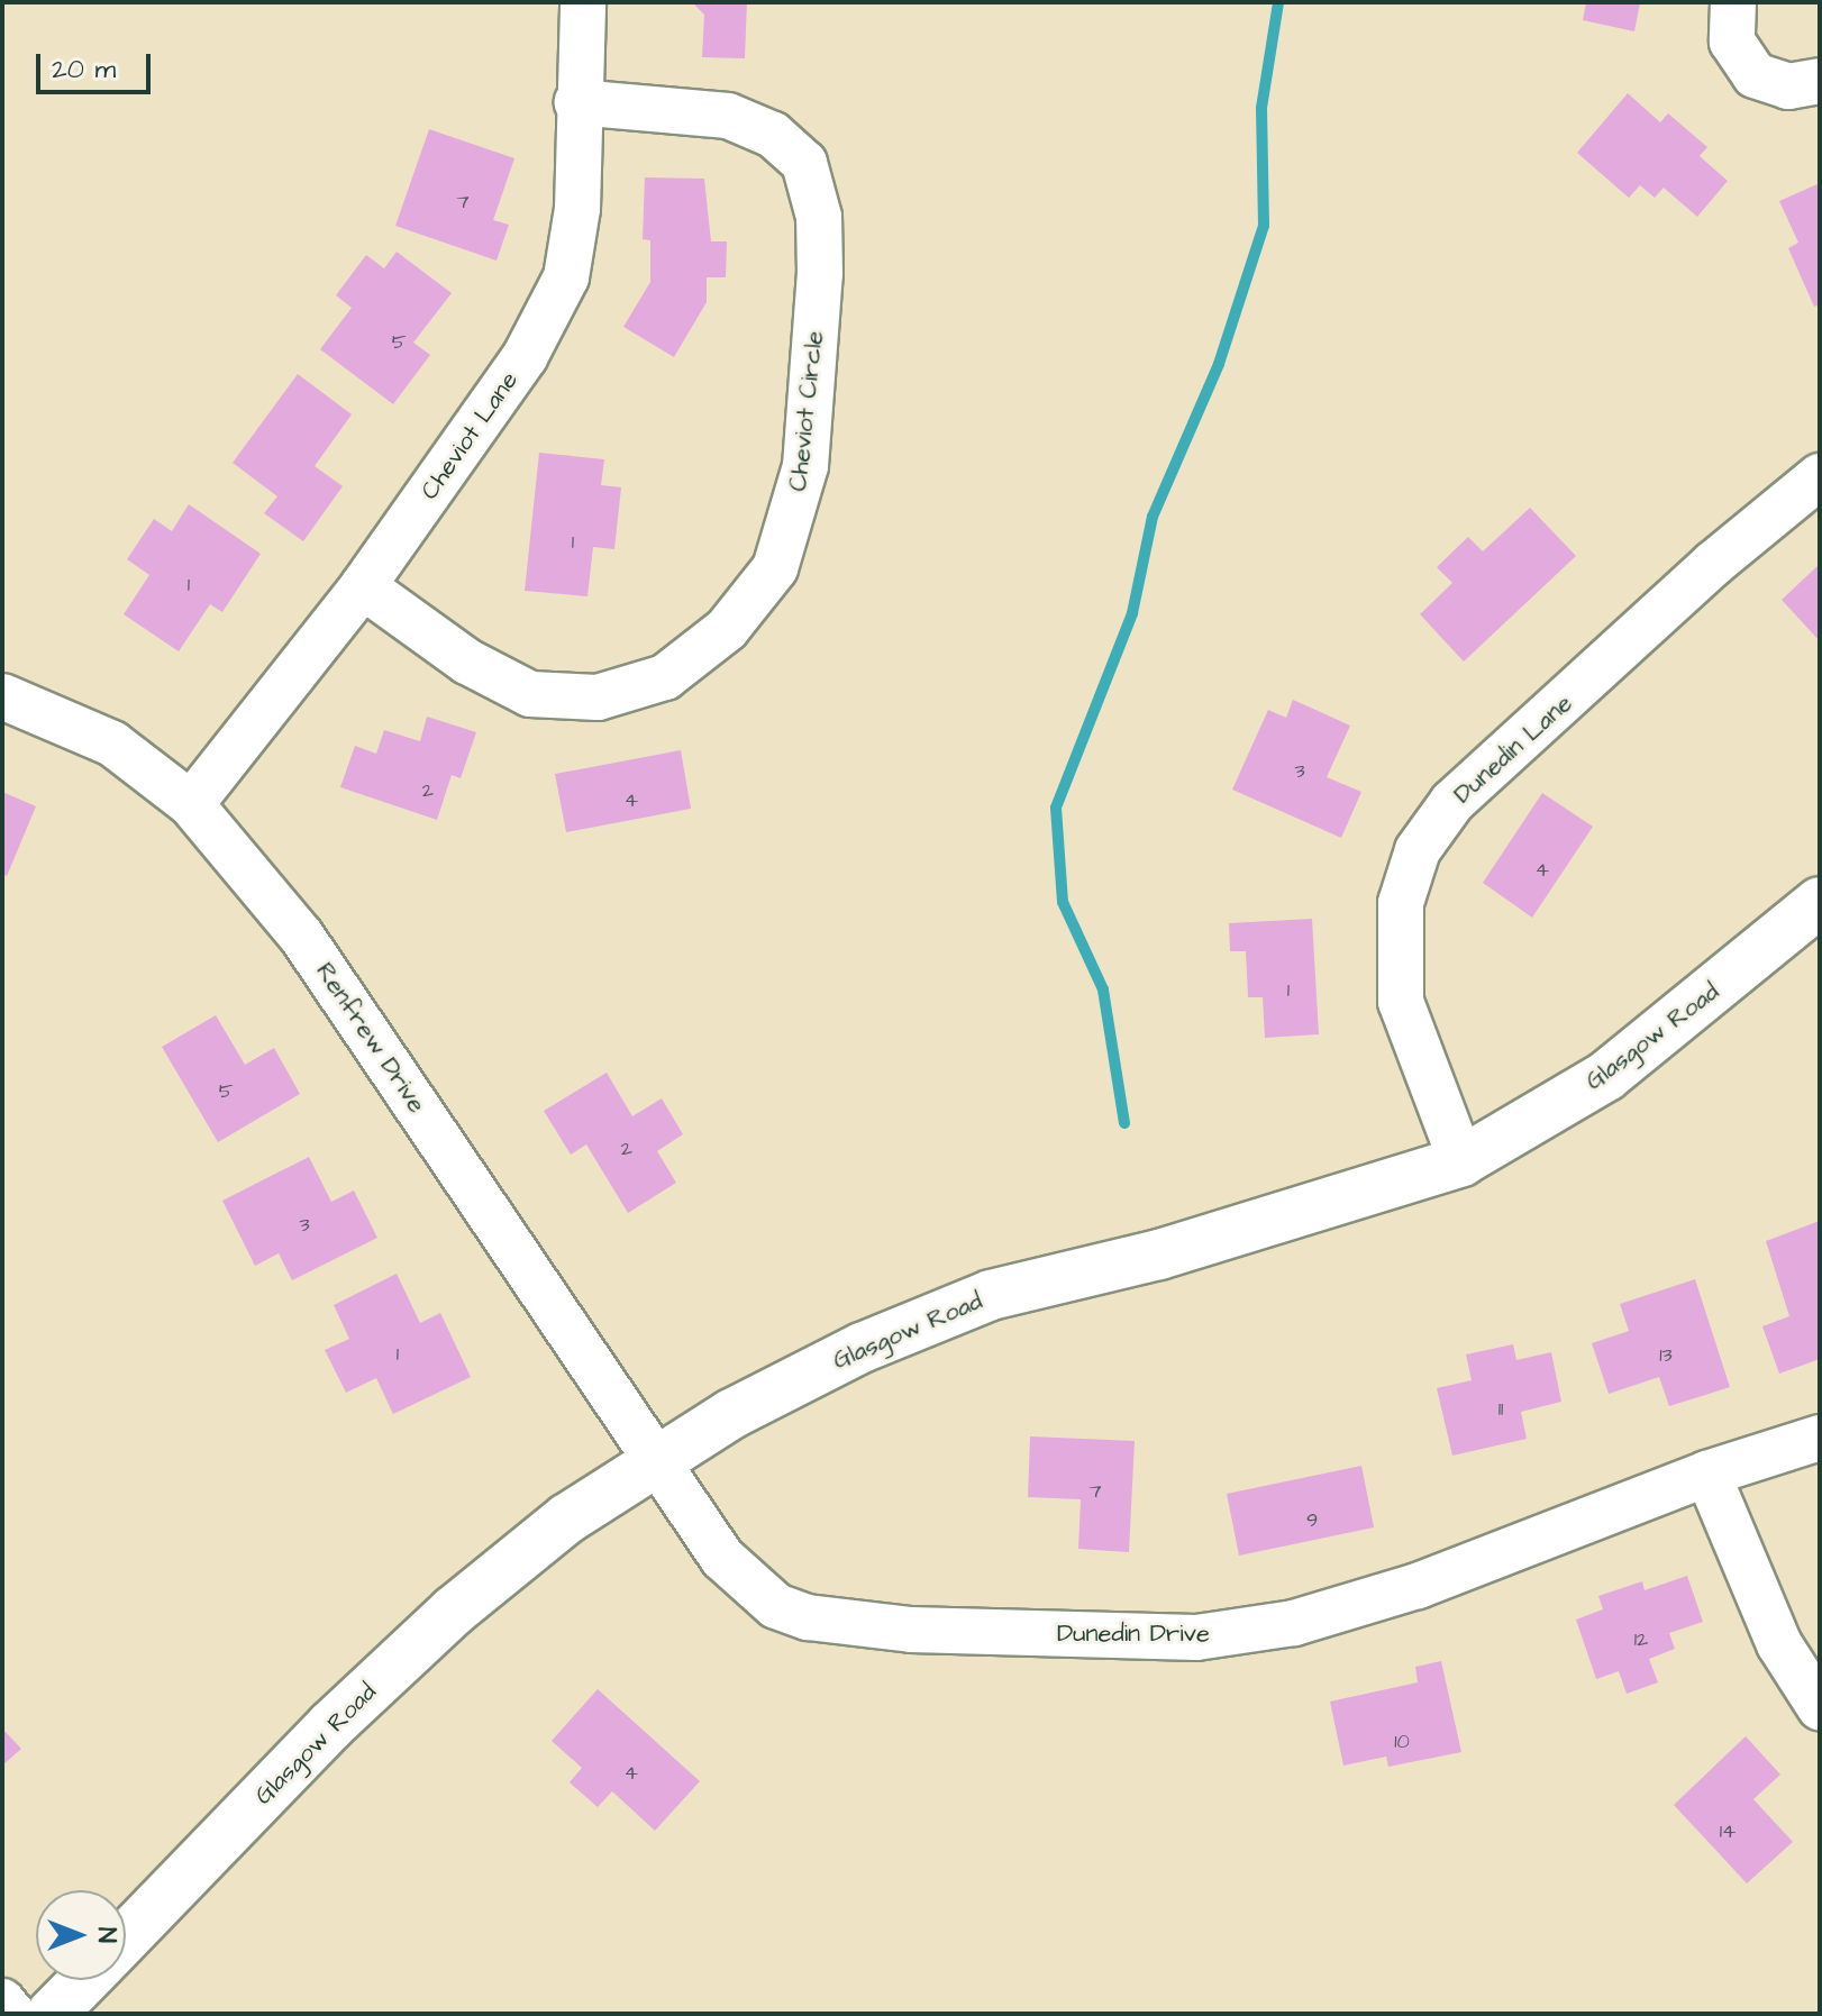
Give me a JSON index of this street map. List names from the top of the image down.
{
  "streets": {
    "street": [
      "Cheviot Circle",
      "Cheviot Lane",
      "Dunedin Lane",
      "Glasgow Road",
      "Renfrew Drive",
      "Dunedin Drive"
    ]
  },
  "crossings": [
    ["Cheviot Circle", "Cheviot Lane"],
    ["Cheviot Lane", "Renfrew Drive"],
    ["Dunedin Lane", "Glasgow Road"],
    ["Glasgow Road", "Renfrew Drive"],
    ["Glasgow Road", "Dunedin Drive"],
    ["Renfrew Drive", "Dunedin Drive"]
  ],
  "house_numbers": [
    "7",
    "5",
    "1",
    "1",
    "3",
    "2",
    "4",
    "4",
    "1",
    "5",
    "2",
    "3",
    "1",
    "13",
    "11",
    "7",
    "9",
    "12",
    "10",
    "4",
    "14"
  ],
  "scale_bar": "20 m",
  "north": "right"
}
